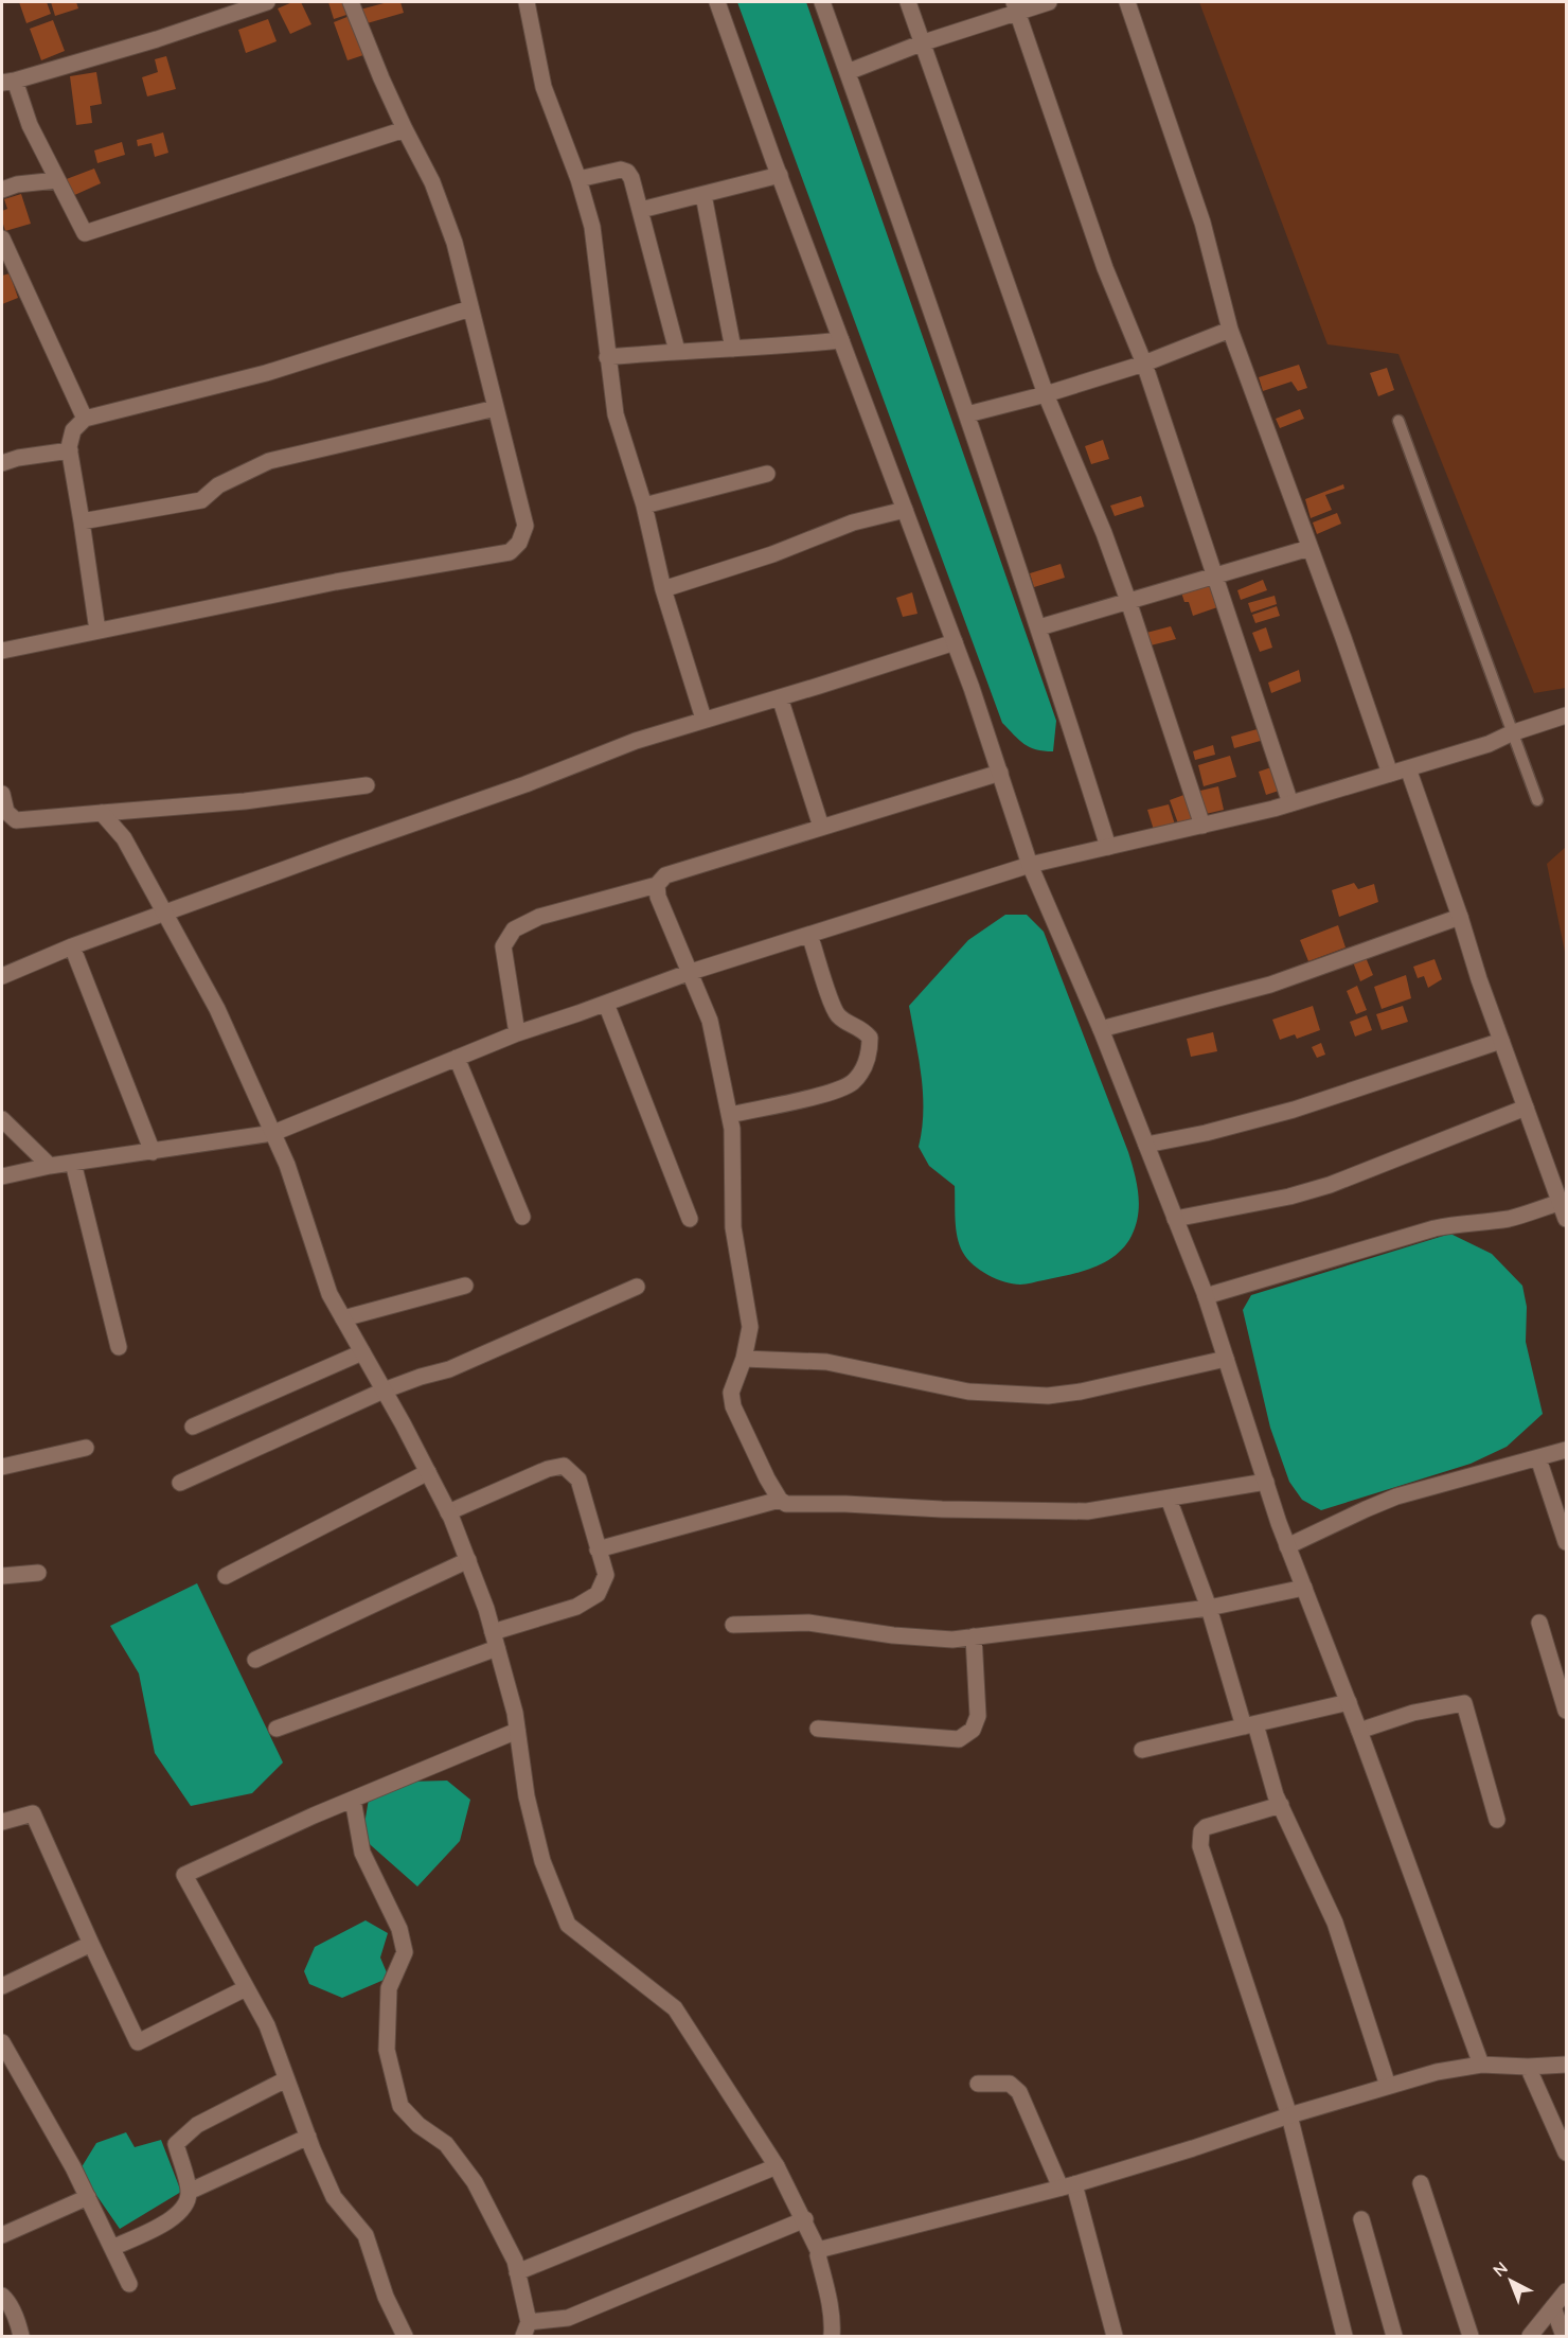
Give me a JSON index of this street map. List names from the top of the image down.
{
  "north": "top left"
}
